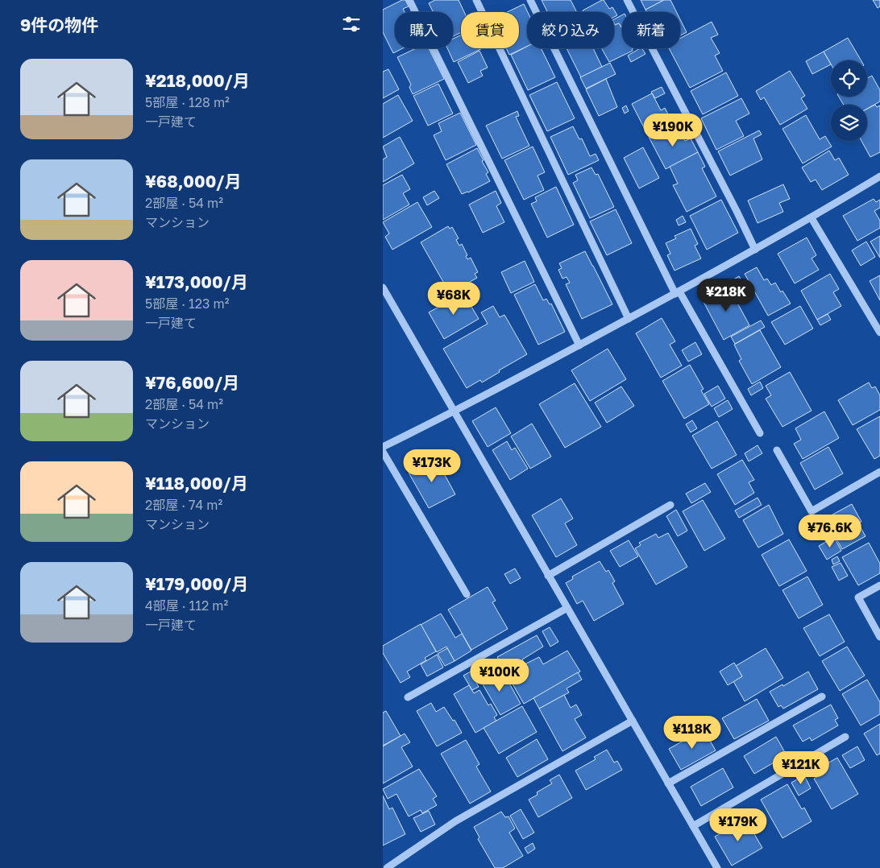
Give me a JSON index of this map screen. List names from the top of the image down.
{
  "page": {
    "heading": "9件の物件",
    "chip": [
      "購入",
      "賃貸",
      "絞り込み",
      "新着"
    ],
    "list": [
      {
        "name": "¥218,000/月",
        "note": "5部屋 · 128 m² · 一戸建て"
      },
      {
        "name": "¥68,000/月",
        "note": "2部屋 · 54 m² · マンション"
      },
      {
        "name": "¥173,000/月",
        "note": "5部屋 · 123 m² · 一戸建て"
      },
      {
        "name": "¥76,600/月",
        "note": "2部屋 · 54 m² · マンション"
      },
      {
        "name": "¥118,000/月",
        "note": "2部屋 · 74 m² · マンション"
      },
      {
        "name": "¥179,000/月",
        "note": "4部屋 · 112 m² · 一戸建て"
      }
    ],
    "price": [
      "¥190K",
      "¥218K",
      "¥68K",
      "¥173K",
      "¥76.6K",
      "¥100K",
      "¥118K",
      "¥121K",
      "¥179K"
    ]
  }
}
